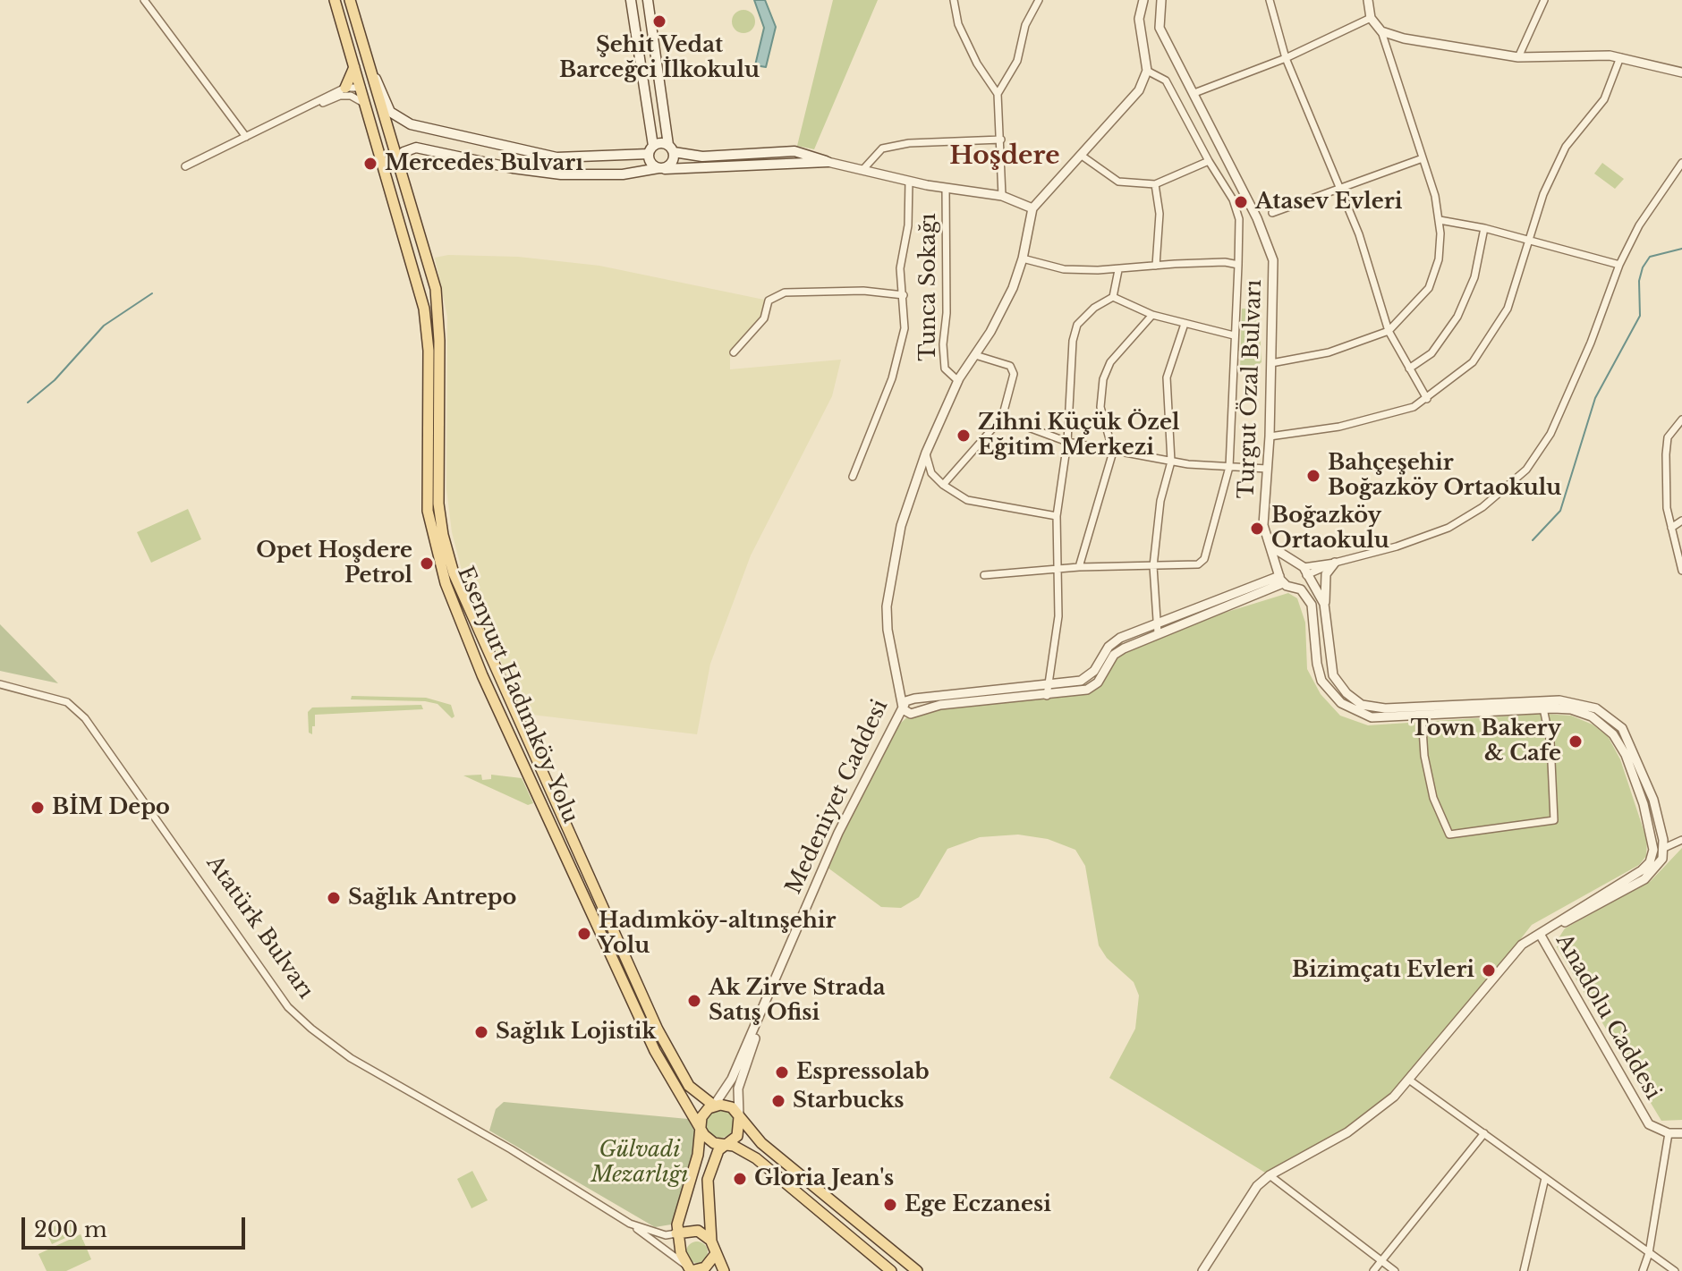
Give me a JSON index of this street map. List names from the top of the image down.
{
  "streets": {
    "main road": ["Esenyurt Hadımköy Yolu"],
    "street": [
      "Tunca Sokağı",
      "Turgut Özal Bulvarı",
      "Medeniyet Caddesi",
      "Atatürk Bulvarı",
      "Anadolu Caddesi"
    ]
  },
  "crossings": [
    ["Tunca Sokağı", "Medeniyet Caddesi"]
  ],
  "districts": ["Hoşdere"],
  "parks": ["Gülvadi Mezarlığı"],
  "places": [
    "Şehit Vedat Barceğci İlkokulu",
    "Mercedes Bulvarı",
    "Atasev Evleri",
    "Zihni Küçük Özel Eğitim Merkezi",
    "Bahçeşehir Boğazköy Ortaokulu",
    "Boğazköy Ortaokulu",
    "Opet Hoşdere Petrol",
    "Town Bakery & Cafe",
    "BİM Depo",
    "Sağlık Antrepo",
    "Hadımköy-altınşehir Yolu",
    "Bizimçatı Evleri",
    "Ak Zirve Strada Satış Ofisi",
    "Sağlık Lojistik",
    "Espressolab",
    "Starbucks",
    "Gloria Jean's",
    "Ege Eczanesi"
  ],
  "scale_bar": "200 m"
}
